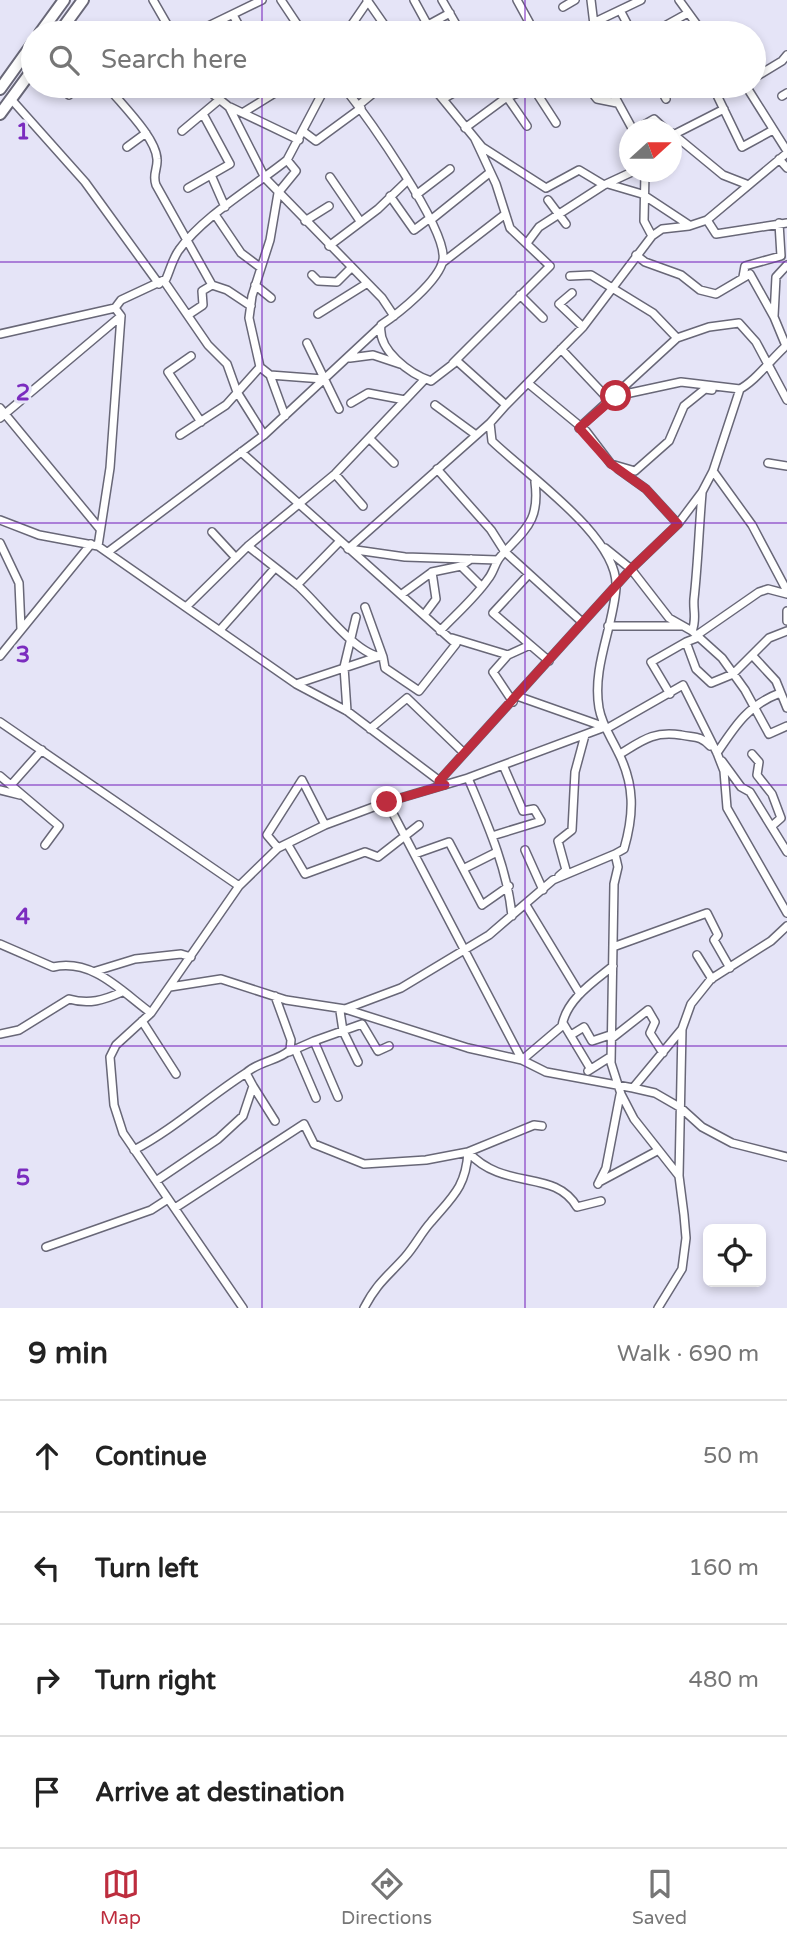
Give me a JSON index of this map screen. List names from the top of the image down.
{
  "north": "right",
  "page": {
    "search": "Search here",
    "heading": ["9 min", "Walk · 690 m"],
    "list": [
      ["Continue", "50 m"],
      ["Turn left", "160 m"],
      ["Turn right", "480 m"],
      "Arrive at destination"
    ],
    "nav": ["Map", "Directions", "Saved"]
  },
  "grid": {
    "rows": [
      "1",
      "2",
      "3",
      "4",
      "5"
    ]
  }
}
